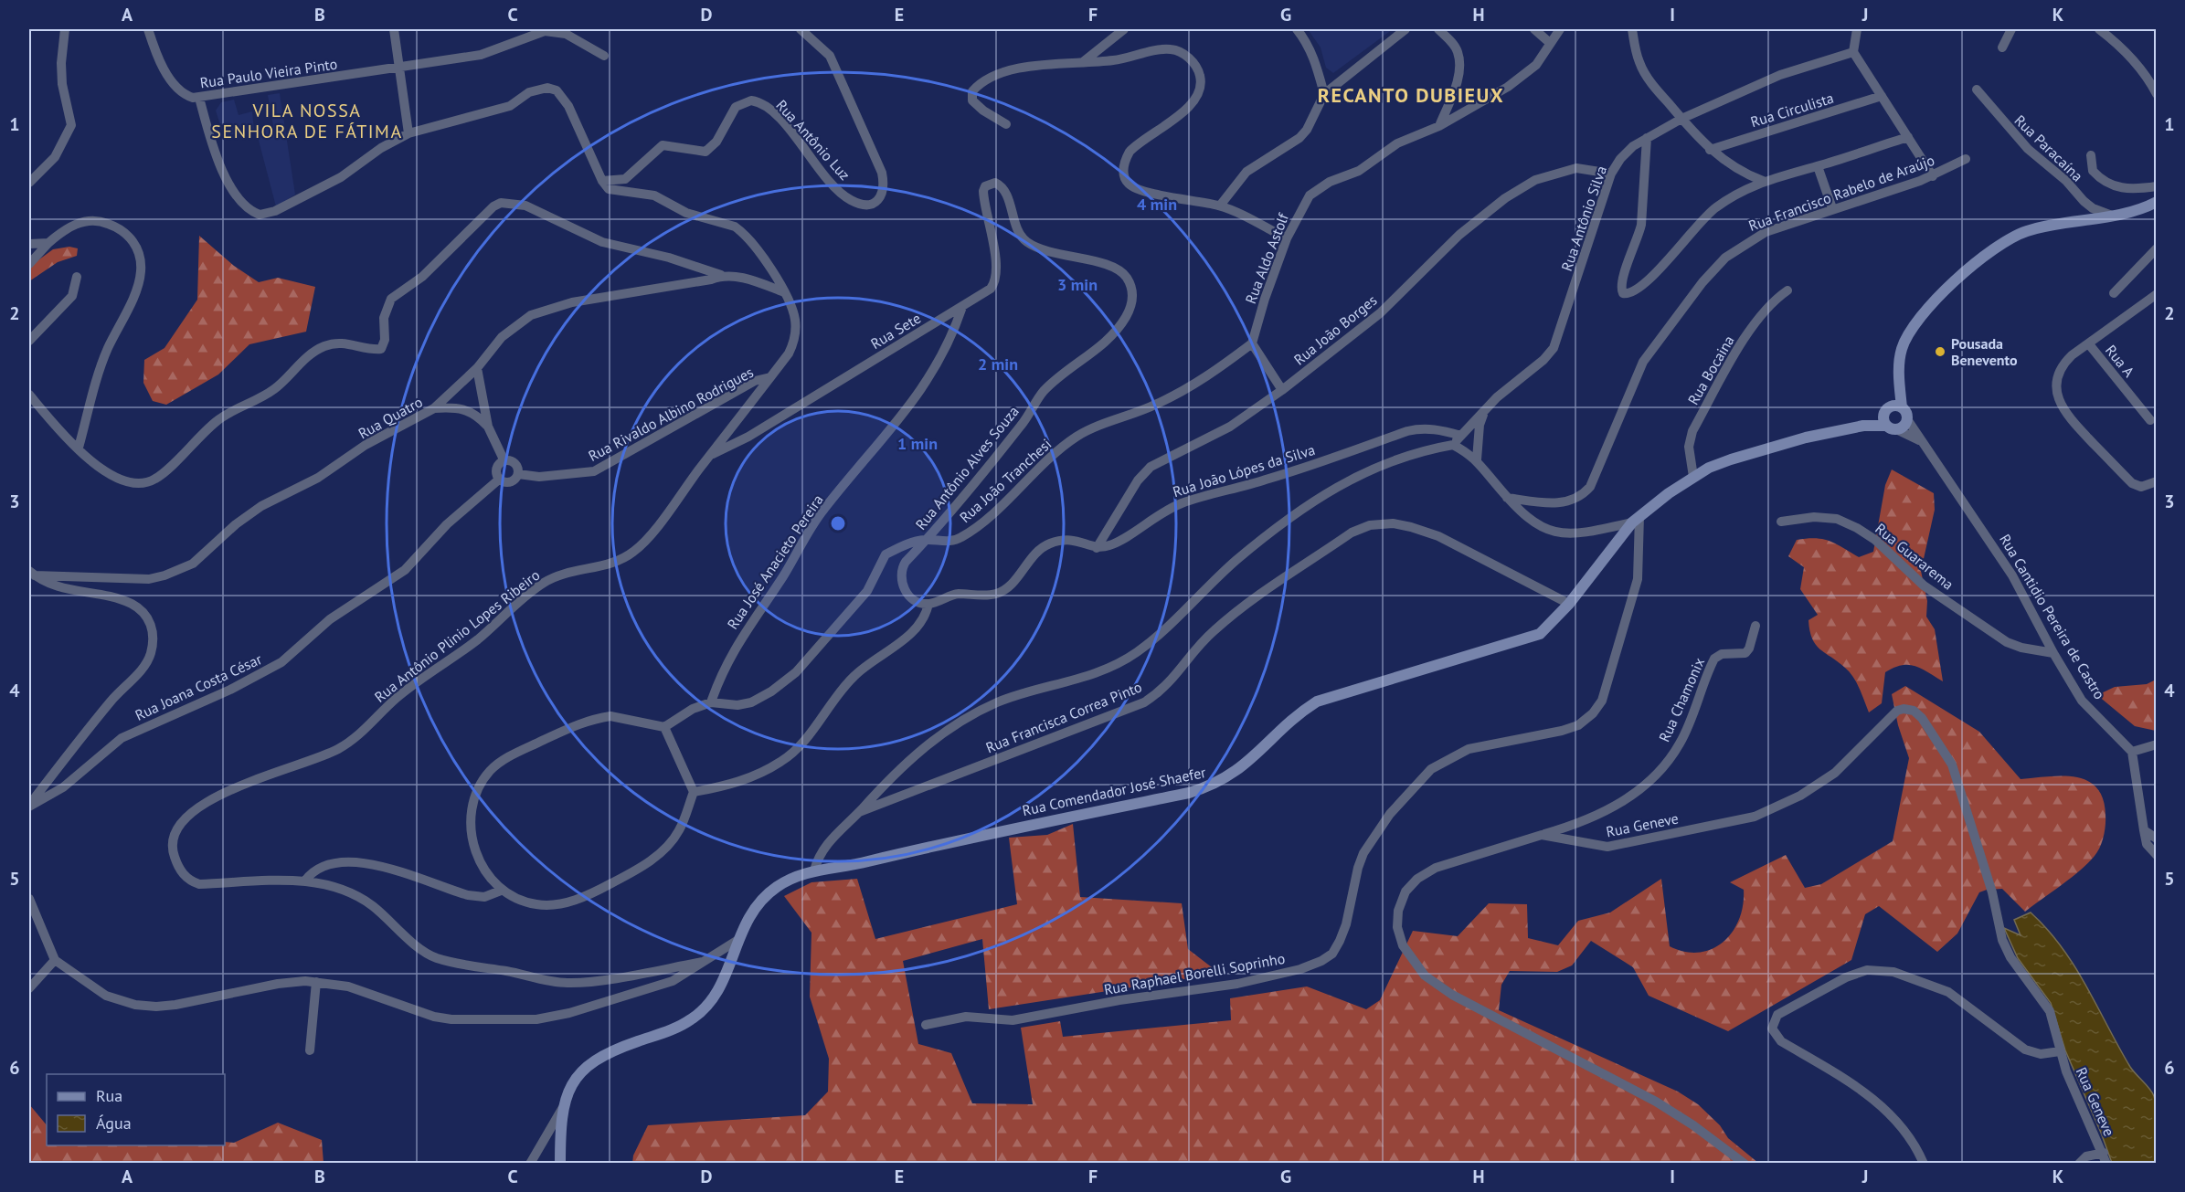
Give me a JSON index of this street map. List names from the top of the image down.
{
  "streets": {
    "street": [
      "Rua Paulo Vieira Pinto",
      "Rua Circulista",
      "Rua Antônio Luz",
      "Rua Paracaína",
      "Rua Francisco Rabelo de Araújo",
      "Rua Antônio Silva",
      "Rua Aldo Astolf",
      "Rua João Borges",
      "Rua Sete",
      "Rua A",
      "Rua Bocaina",
      "Rua Rivaldo Albino Rodrigues",
      "Rua Quatro",
      "Rua Antônio Alves Souza",
      "Rua João Lópes da Silva",
      "Rua João Tranchesi",
      "Rua Guararema",
      "Rua José Anacieto Pereira",
      "Rua Cantidio Pereira de Castro",
      "Rua Antônio Plinio Lopes Ribeiro",
      "Rua Joana Costa César",
      "Rua Chamonix",
      "Rua Francisca Correa Pinto",
      "Rua Comendador José Shaefer",
      "Rua Geneve",
      "Rua Raphael Borelli Soprinho"
    ]
  },
  "crossings": [
    ["Rua Antônio Silva", "Rua João Borges"],
    ["Rua Antônio Silva", "Rua João Lópes da Silva"],
    ["Rua Aldo Astolf", "Rua João Tranchesi"],
    ["Rua João Borges", "Rua João Lópes da Silva"],
    ["Rua Sete", "Rua Antônio Alves Souza"],
    ["Rua Sete", "Rua José Anacieto Pereira"],
    ["Rua Sete", "Rua Antônio Plinio Lopes Ribeiro"],
    ["Rua Bocaina", "Rua Comendador José Shaefer"],
    ["Rua Rivaldo Albino Rodrigues", "Rua Joana Costa César"],
    ["Rua Antônio Alves Souza", "Rua João Tranchesi"],
    ["Rua João Tranchesi", "Rua José Anacieto Pereira"],
    ["Rua Guararema", "Rua Cantidio Pereira de Castro"],
    ["Rua Cantidio Pereira de Castro", "Rua Comendador José Shaefer"],
    ["Rua Chamonix", "Rua Geneve"],
    ["Rua Francisca Correa Pinto", "Rua Comendador José Shaefer"],
    ["Rua Comendador José Shaefer", "Rua Raphael Borelli Soprinho"]
  ],
  "districts": ["RECANTO DUBIEUX", "VILA NOSSA SENHORA DE FÁTIMA"],
  "places": ["Pousada Benevento"],
  "legend": ["Rua", "Água"],
  "grid": {
    "columns": [
      "A",
      "B",
      "C",
      "D",
      "E",
      "F",
      "G",
      "H",
      "I",
      "J",
      "K"
    ],
    "rows": [
      "1",
      "2",
      "3",
      "4",
      "5",
      "6"
    ]
  },
  "rings": [
    "4 min",
    "3 min",
    "2 min",
    "1 min"
  ]
}
